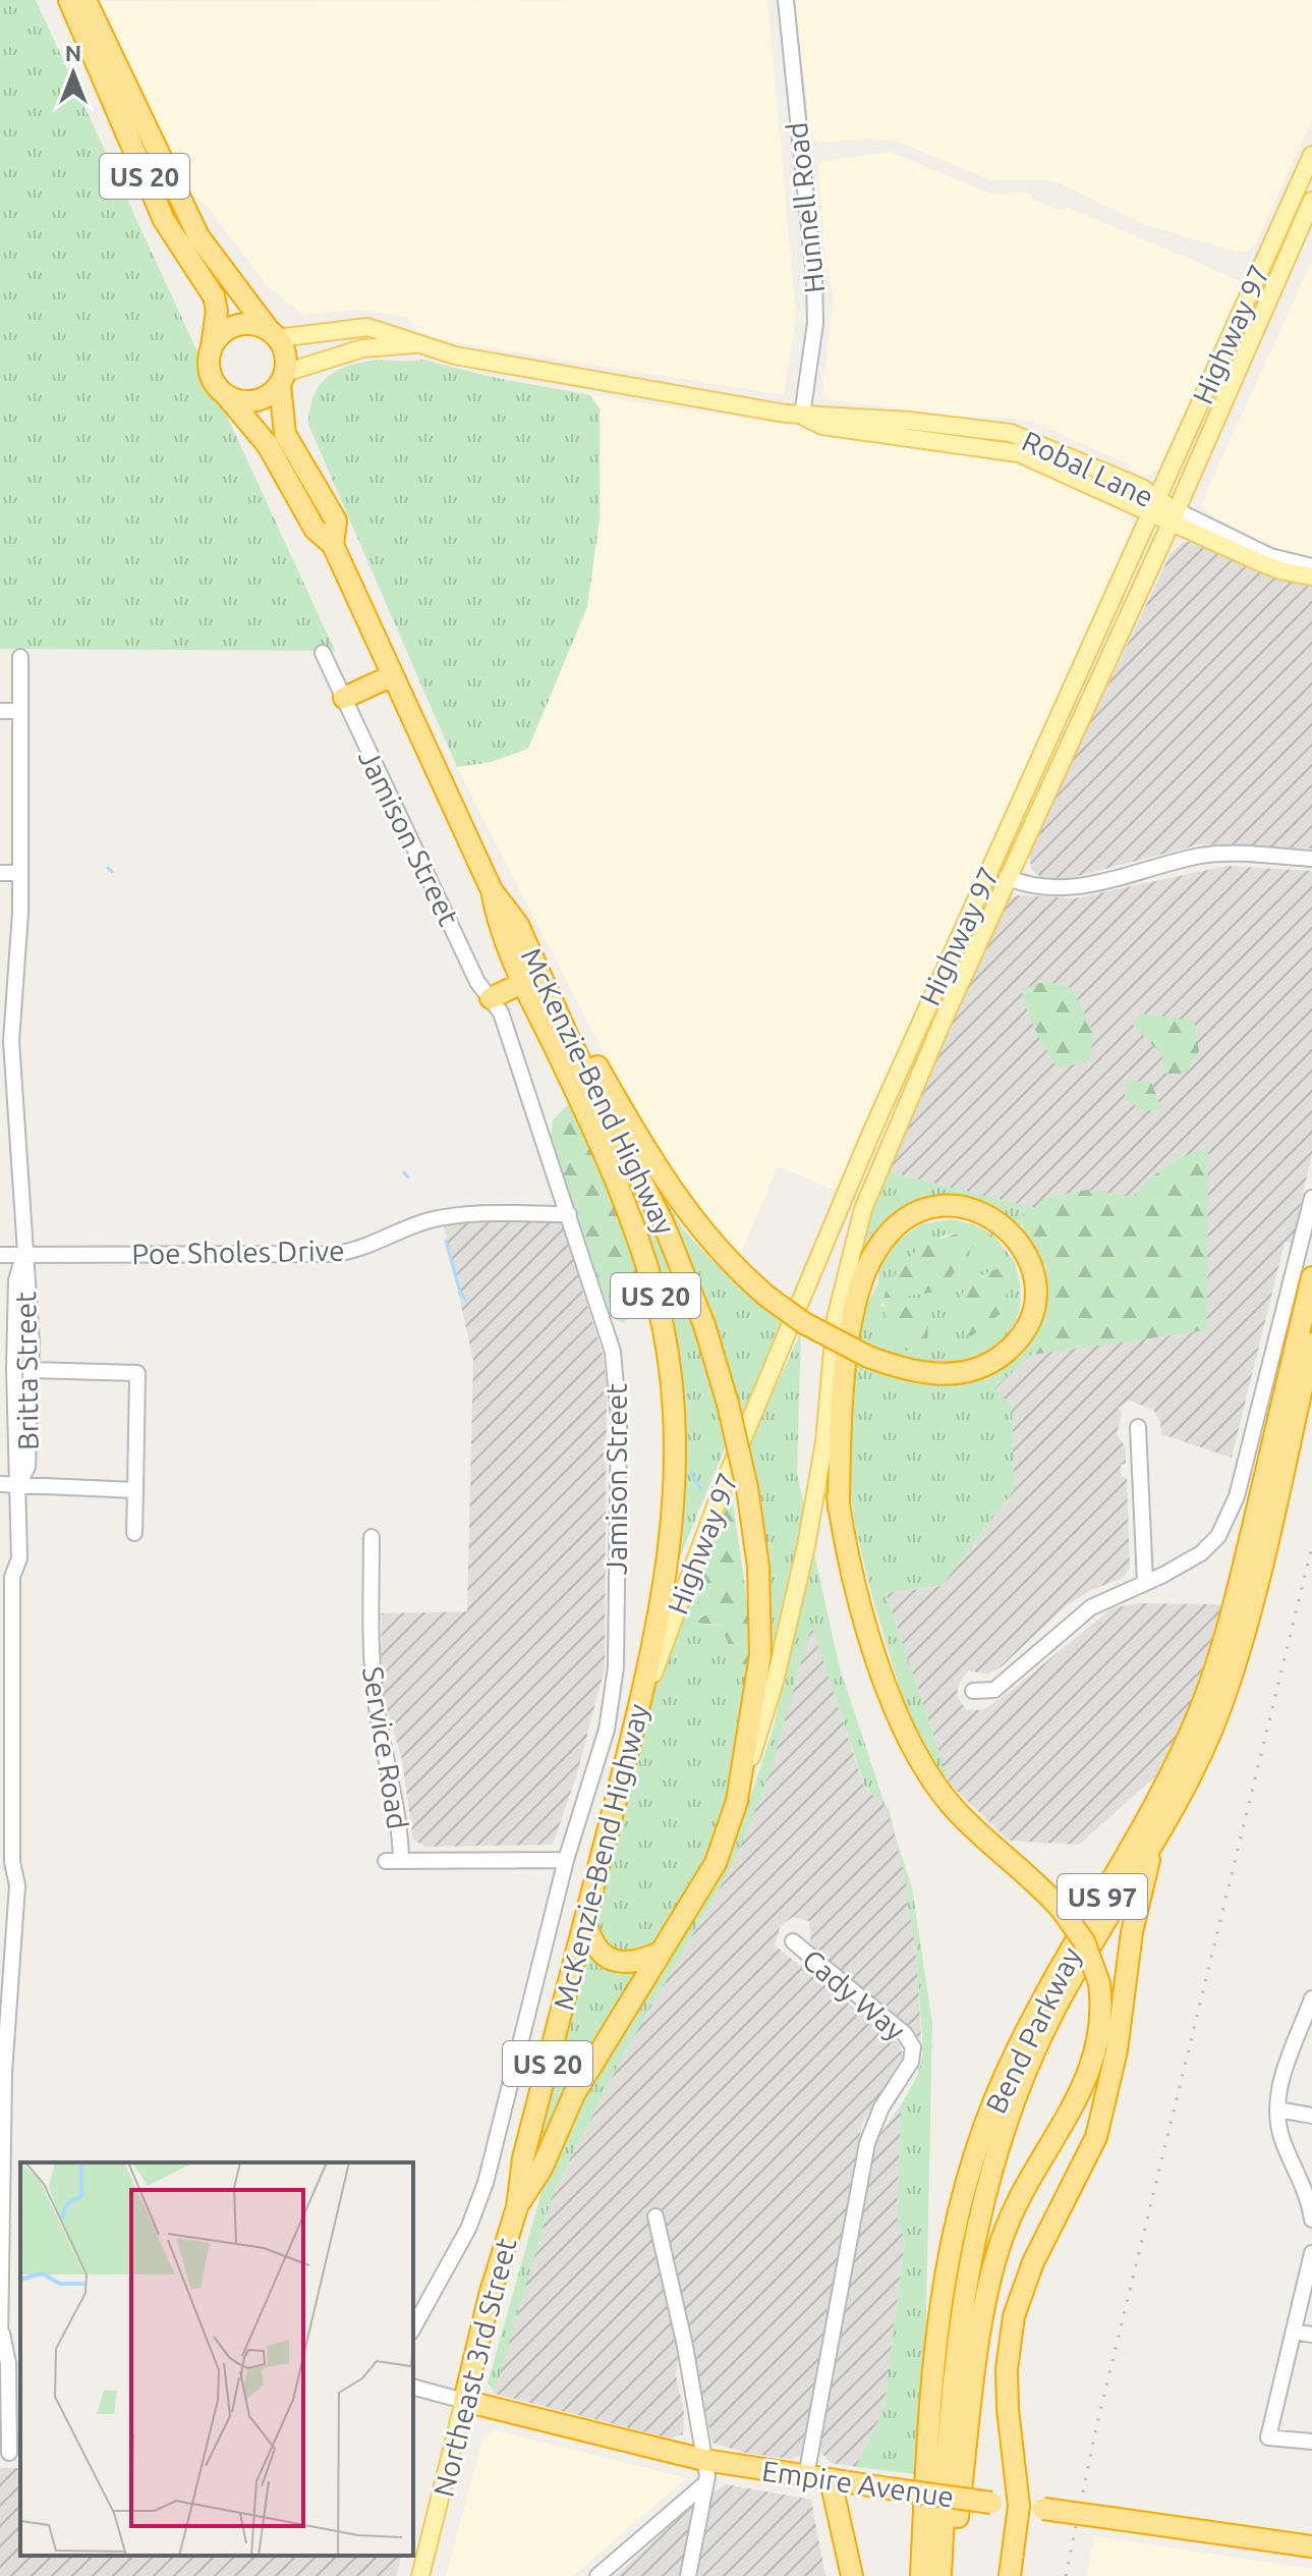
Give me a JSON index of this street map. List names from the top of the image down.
{
  "streets": {
    "highway": [
      "US 20",
      "McKenzie-Bend Highway",
      "US 97",
      "Bend Parkway",
      "Northeast 3rd Street",
      "Empire Avenue"
    ],
    "main road": ["Highway 97", "Robal Lane"],
    "street": [
      "Hunnell Road",
      "Jamison Street",
      "Poe Sholes Drive",
      "Britta Street",
      "Service Road",
      "Cady Way"
    ]
  },
  "crossings": [
    ["US 20", "Robal Lane"],
    ["US 20", "McKenzie-Bend Highway"],
    ["Hunnell Road", "Robal Lane"],
    ["Highway 97", "Robal Lane"],
    ["Highway 97", "McKenzie-Bend Highway"],
    ["Robal Lane", "McKenzie-Bend Highway"],
    ["Jamison Street", "Poe Sholes Drive"],
    ["Jamison Street", "Service Road"],
    ["McKenzie-Bend Highway", "Northeast 3rd Street"],
    ["Poe Sholes Drive", "Britta Street"],
    ["Cady Way", "Empire Avenue"],
    ["Northeast 3rd Street", "Empire Avenue"]
  ],
  "north": "top"
}
